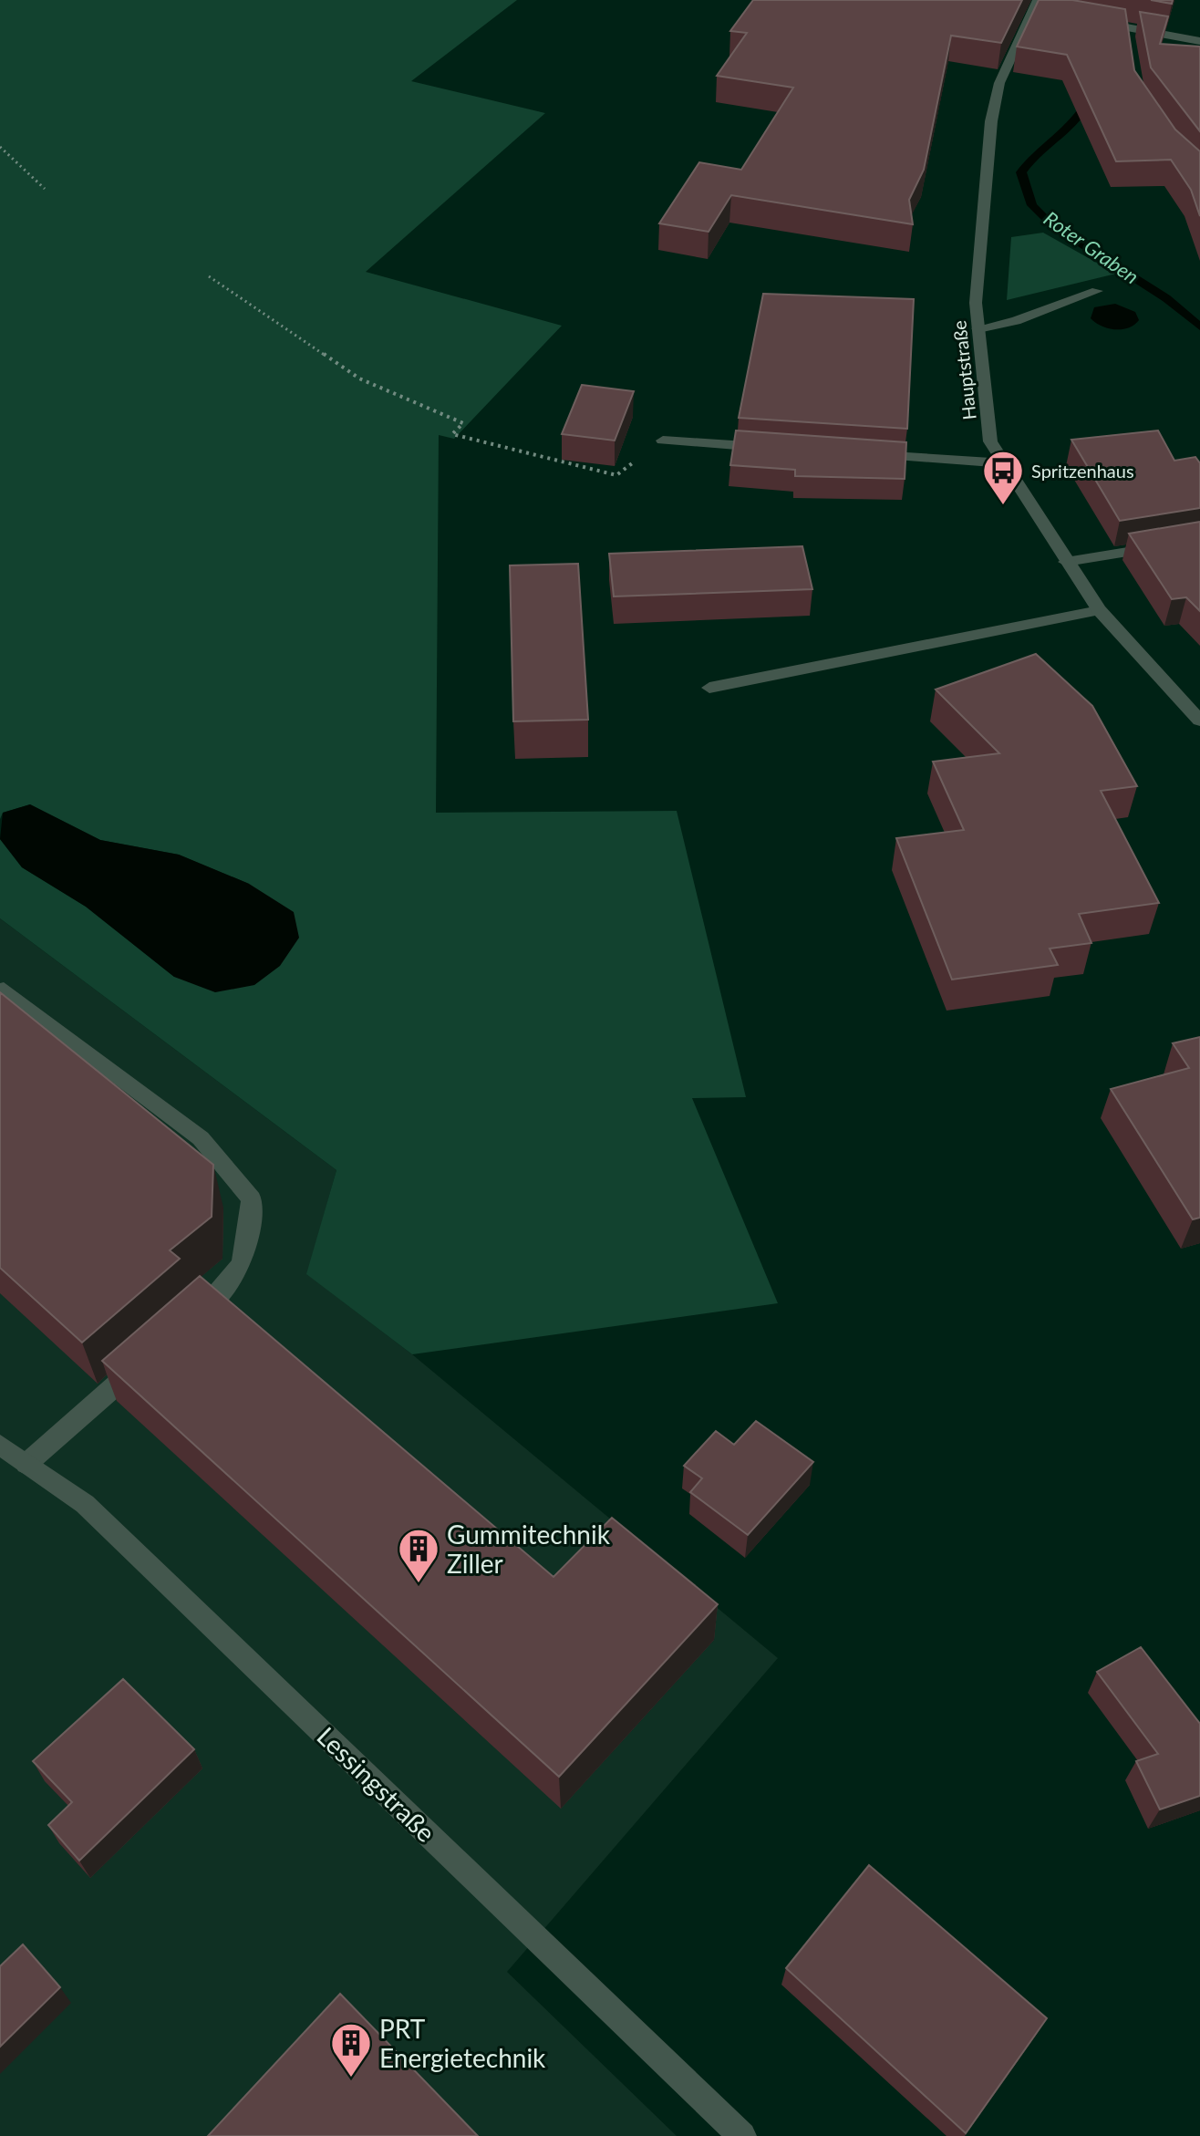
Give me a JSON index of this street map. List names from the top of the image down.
{
  "streets": {
    "street": ["Hauptstraße", "Lessingstraße"]
  },
  "water": ["Roter Graben"],
  "places": {
    "bus stop": ["Spritzenhaus"],
    "building": ["Gummitechnik Ziller", "PRT Energietechnik"]
  }
}
